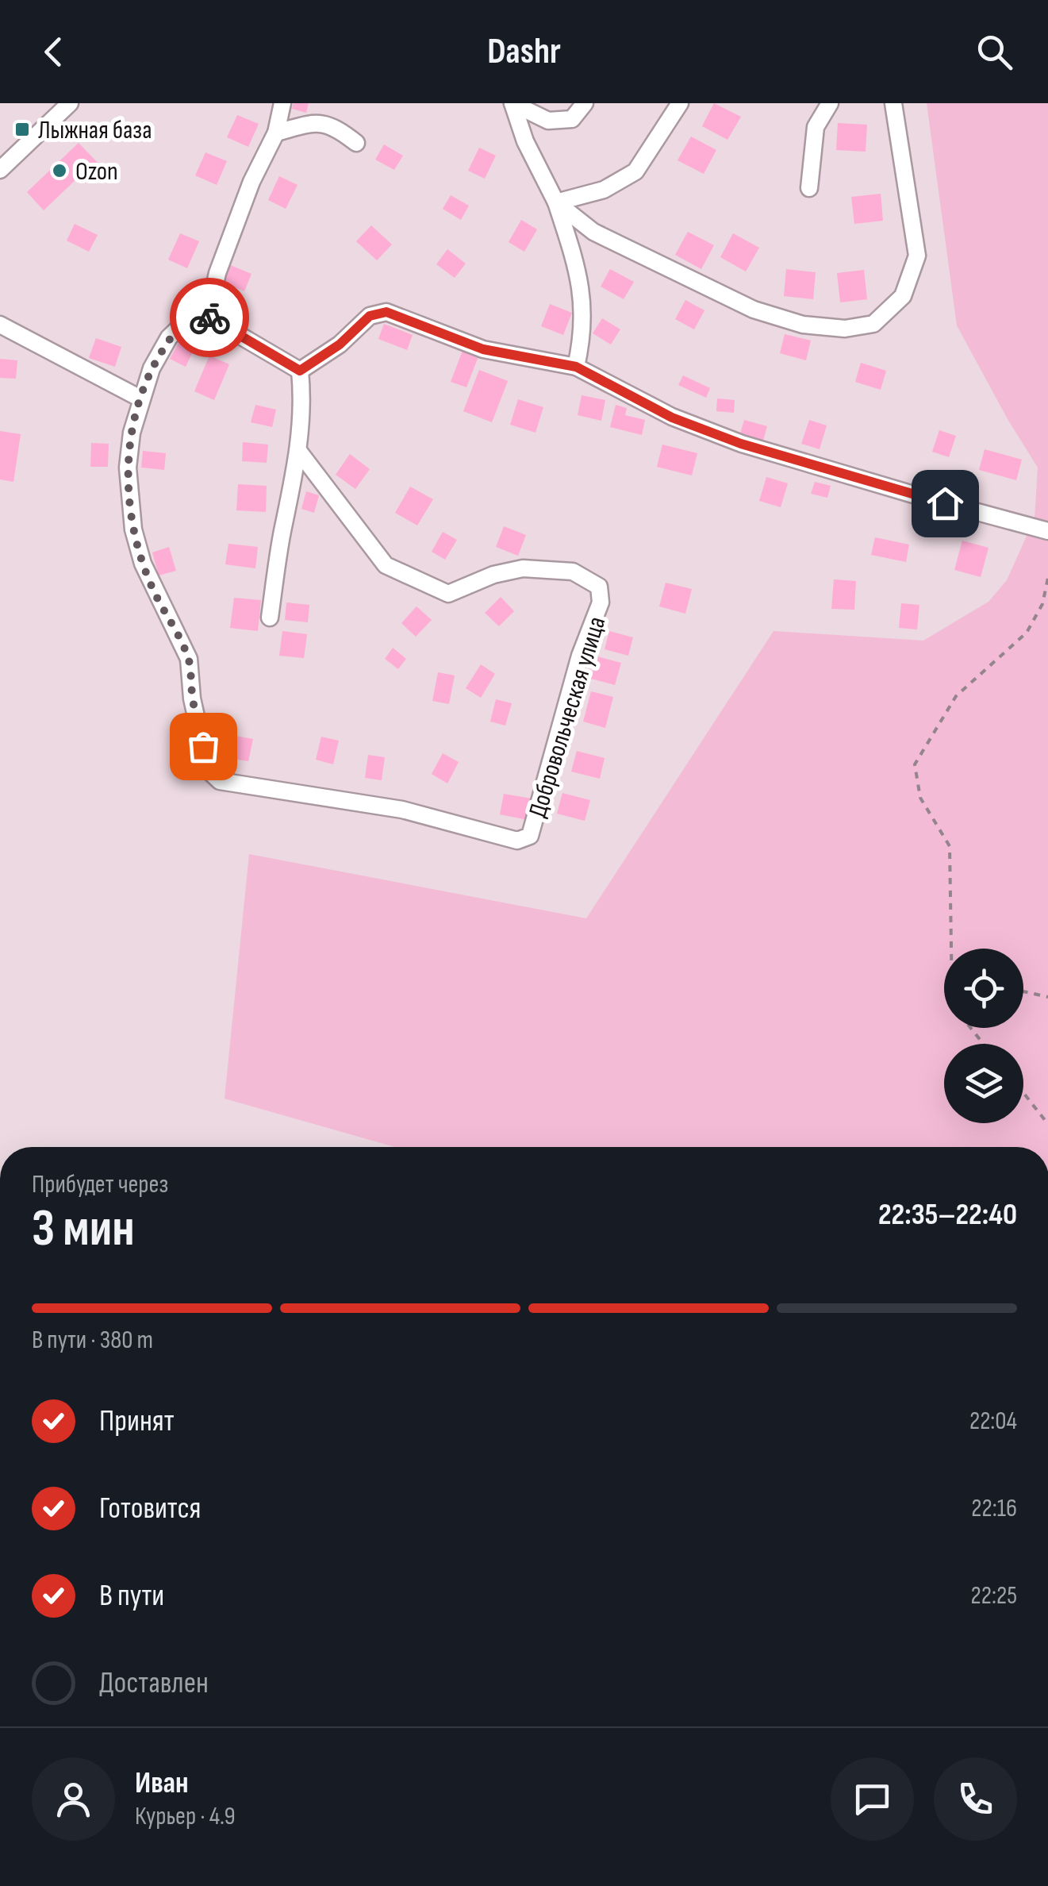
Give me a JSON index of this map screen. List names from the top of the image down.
{
  "streets": {
    "street": ["Добровольческая улица"]
  },
  "places": {
    "transit": ["Лыжная база"],
    "other": ["Ozon"]
  },
  "page": {
    "header": "Dashr",
    "heading": ["3 мин", "Прибудет через", "22:35–22:40"],
    "panel": ["Иван", "Курьер · 4.9"],
    "bar": "В пути · 380 m",
    "list": [
      ["Принят", "22:04"],
      ["Готовится", "22:16"],
      ["В пути", "22:25"],
      "Доставлен"
    ]
  }
}
